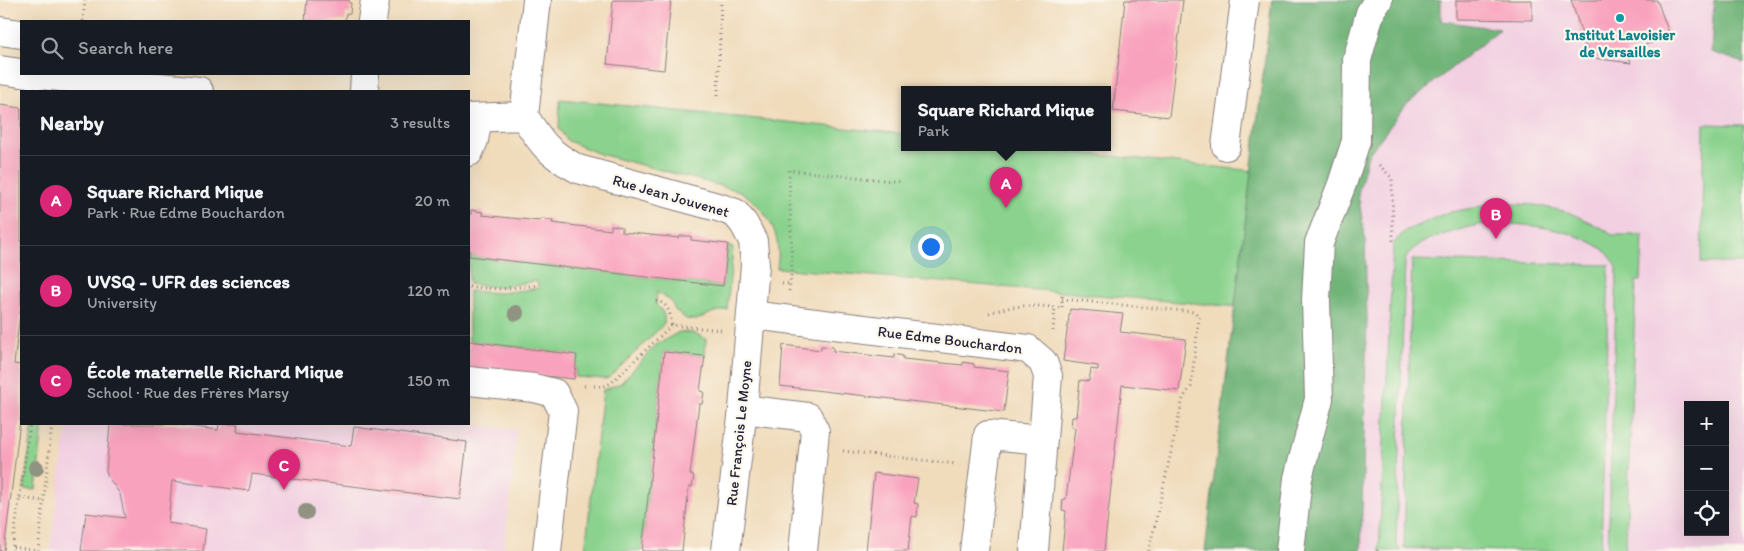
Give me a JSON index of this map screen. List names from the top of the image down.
{
  "streets": {
    "street": ["Rue Jean Jouvenet", "Rue Edme Bouchardon", "Rue François Le Moyne"]
  },
  "crossings": [
    ["Rue Jean Jouvenet", "Rue Edme Bouchardon"],
    ["Rue Jean Jouvenet", "Rue François Le Moyne"],
    ["Rue Edme Bouchardon", "Rue François Le Moyne"]
  ],
  "places": ["Institut Lavoisier de Versailles"],
  "page": {
    "search": "Search here",
    "popup": ["Square Richard Mique", "Park"],
    "heading": ["Nearby", "3 results"],
    "list": [
      {
        "mark": "A",
        "name": "Square Richard Mique",
        "note": "Park · Rue Edme Bouchardon",
        "value": "20 m"
      },
      {
        "mark": "B",
        "name": "UVSQ - UFR des sciences",
        "note": "University",
        "value": "120 m"
      },
      {
        "mark": "C",
        "name": "École maternelle Richard Mique",
        "note": "School · Rue des Frères Marsy",
        "value": "150 m"
      }
    ],
    "pins": ["A", "B", "C"],
    "map_buttons": ["+", "−"]
  }
}
